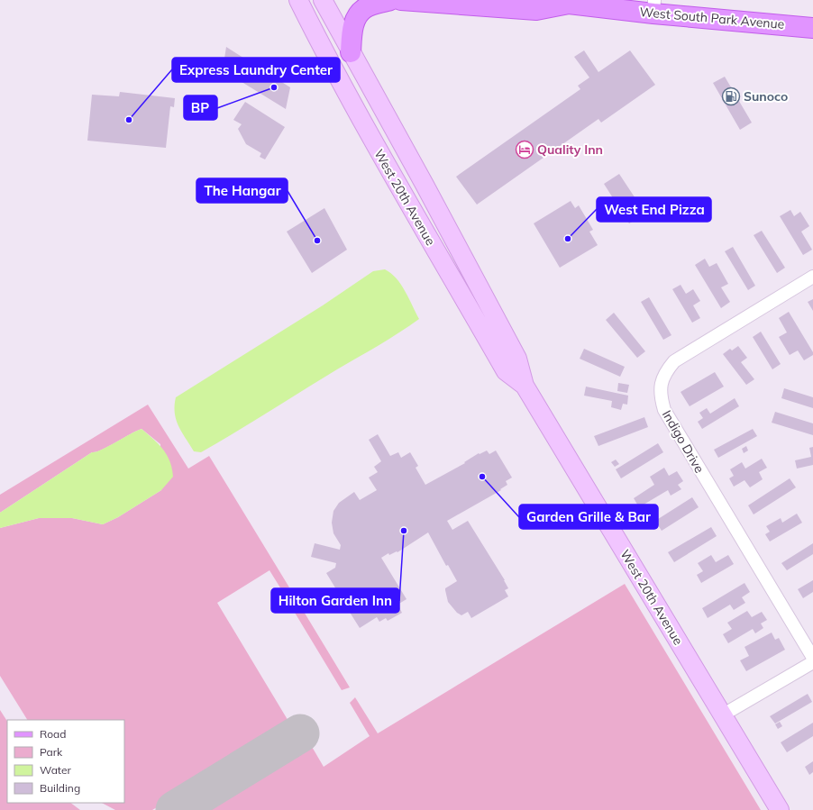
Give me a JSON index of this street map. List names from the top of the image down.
{
  "streets": {
    "main road": ["West South Park Avenue", "West 20th Avenue"],
    "street": ["Indigo Drive"]
  },
  "places": {
    "other": [
      "BP",
      "Express Laundry Center",
      "West End Pizza",
      "The Hangar",
      "Garden Grille & Bar",
      "Hilton Garden Inn"
    ],
    "fuel station": ["Sunoco"],
    "hotel": ["Quality Inn"]
  },
  "legend": [
    "Road",
    "Park",
    "Water",
    "Building"
  ]
}
